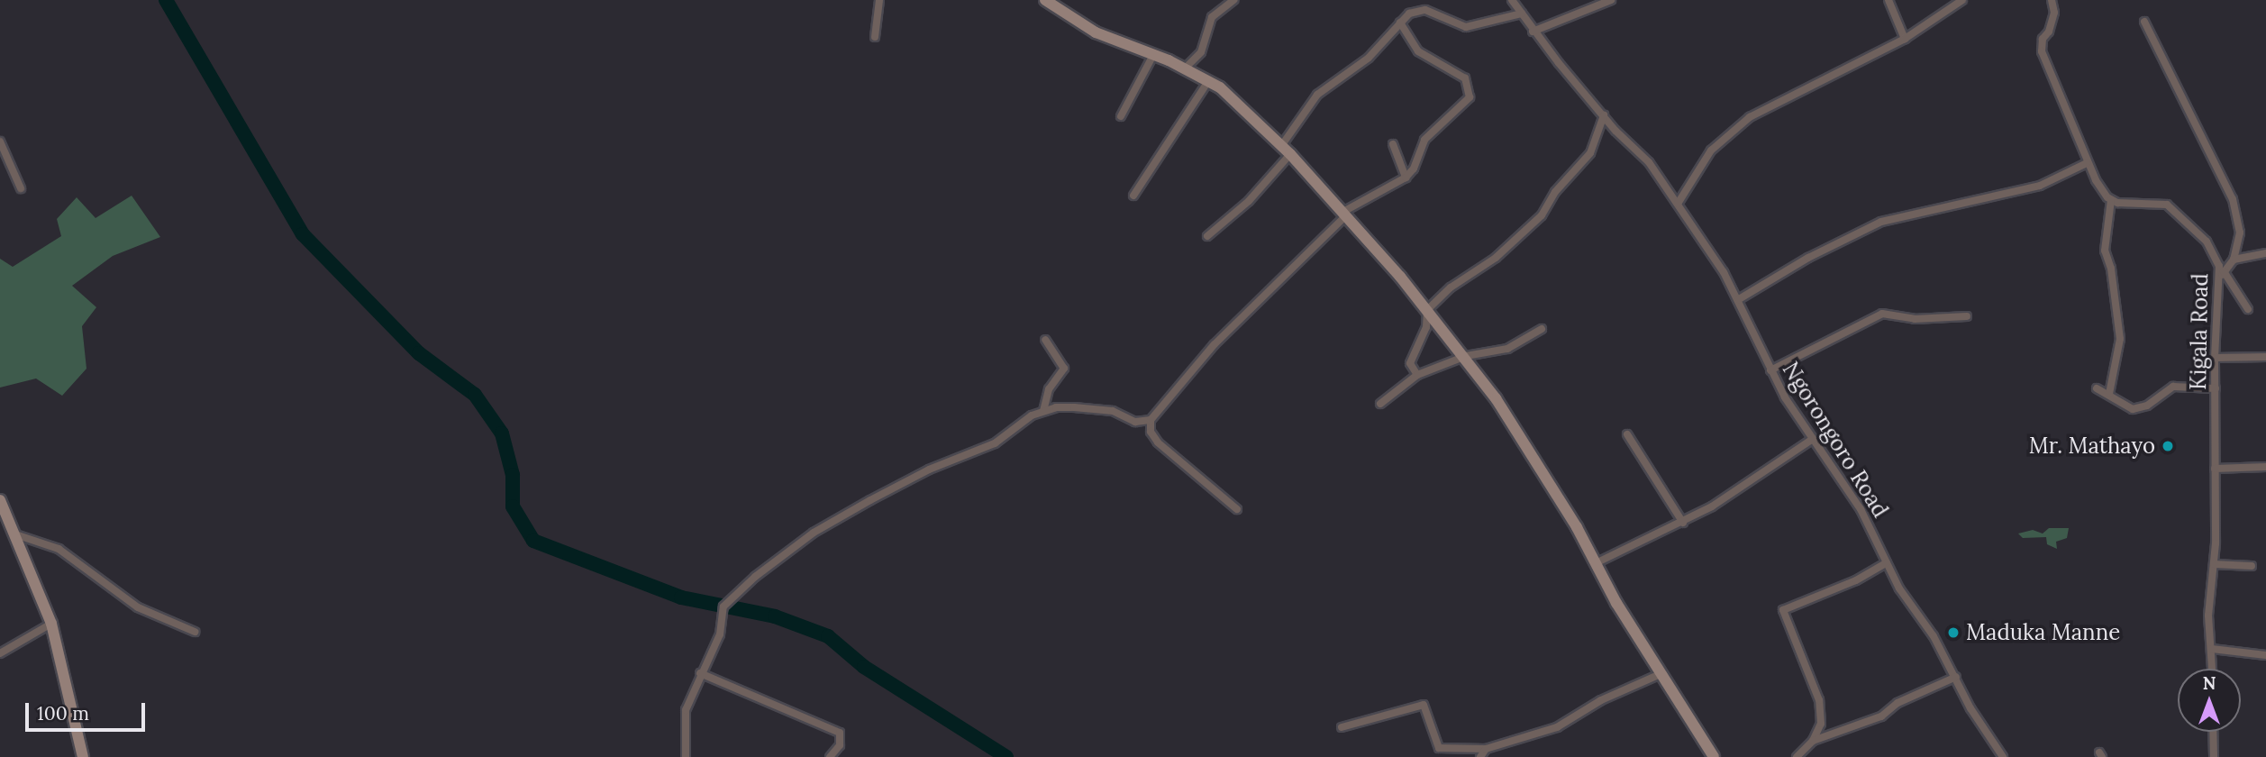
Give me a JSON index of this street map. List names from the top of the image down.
{
  "streets": {
    "street": ["Kigala Road", "Ngorongoro Road"]
  },
  "places": ["Mr. Mathayo", "Maduka Manne"],
  "scale_bar": "100 m",
  "north": "top"
}
